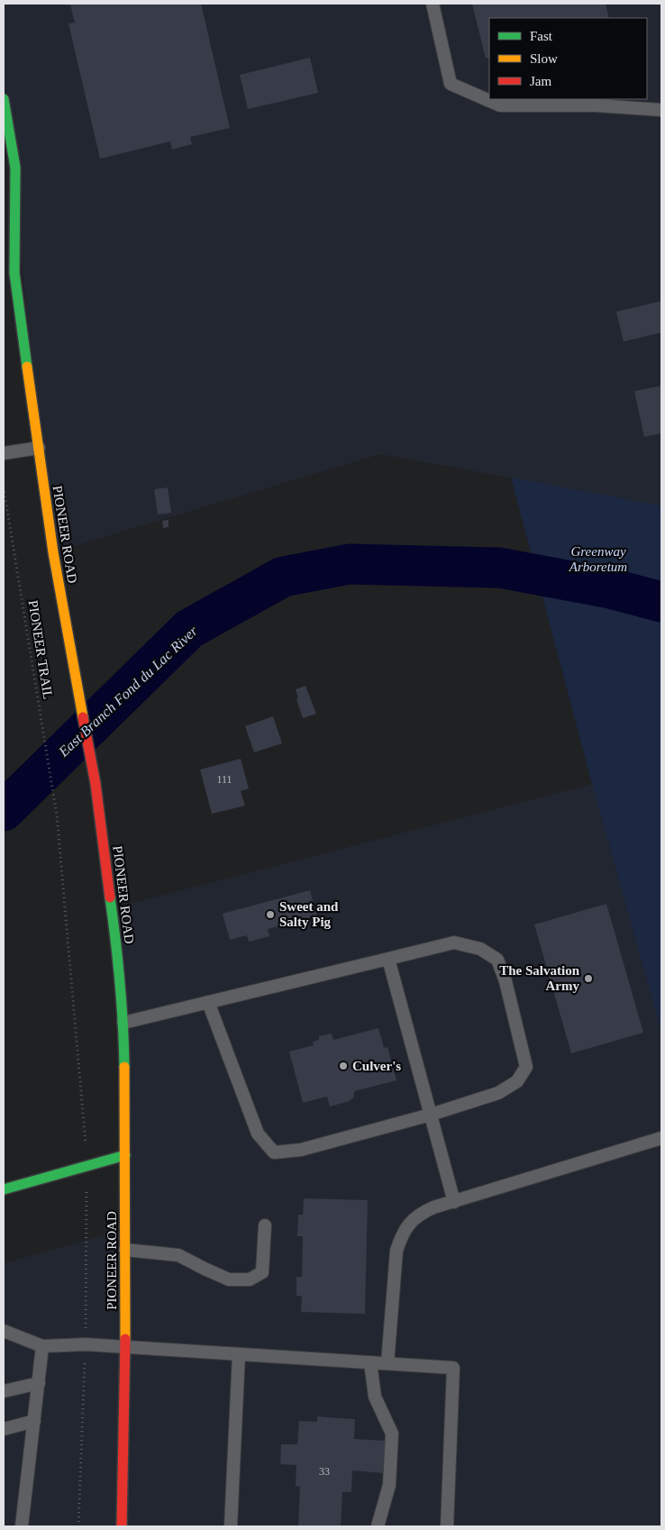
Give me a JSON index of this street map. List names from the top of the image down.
{
  "streets": {
    "main road": ["PIONEER ROAD"],
    "path": ["PIONEER TRAIL"]
  },
  "water": ["East Branch Fond du Lac River"],
  "parks": ["Greenway Arboretum"],
  "places": ["Sweet and Salty Pig", "The Salvation Army", "Culver's"],
  "house_numbers": ["111", "33"],
  "legend": ["Fast", "Slow", "Jam"]
}
